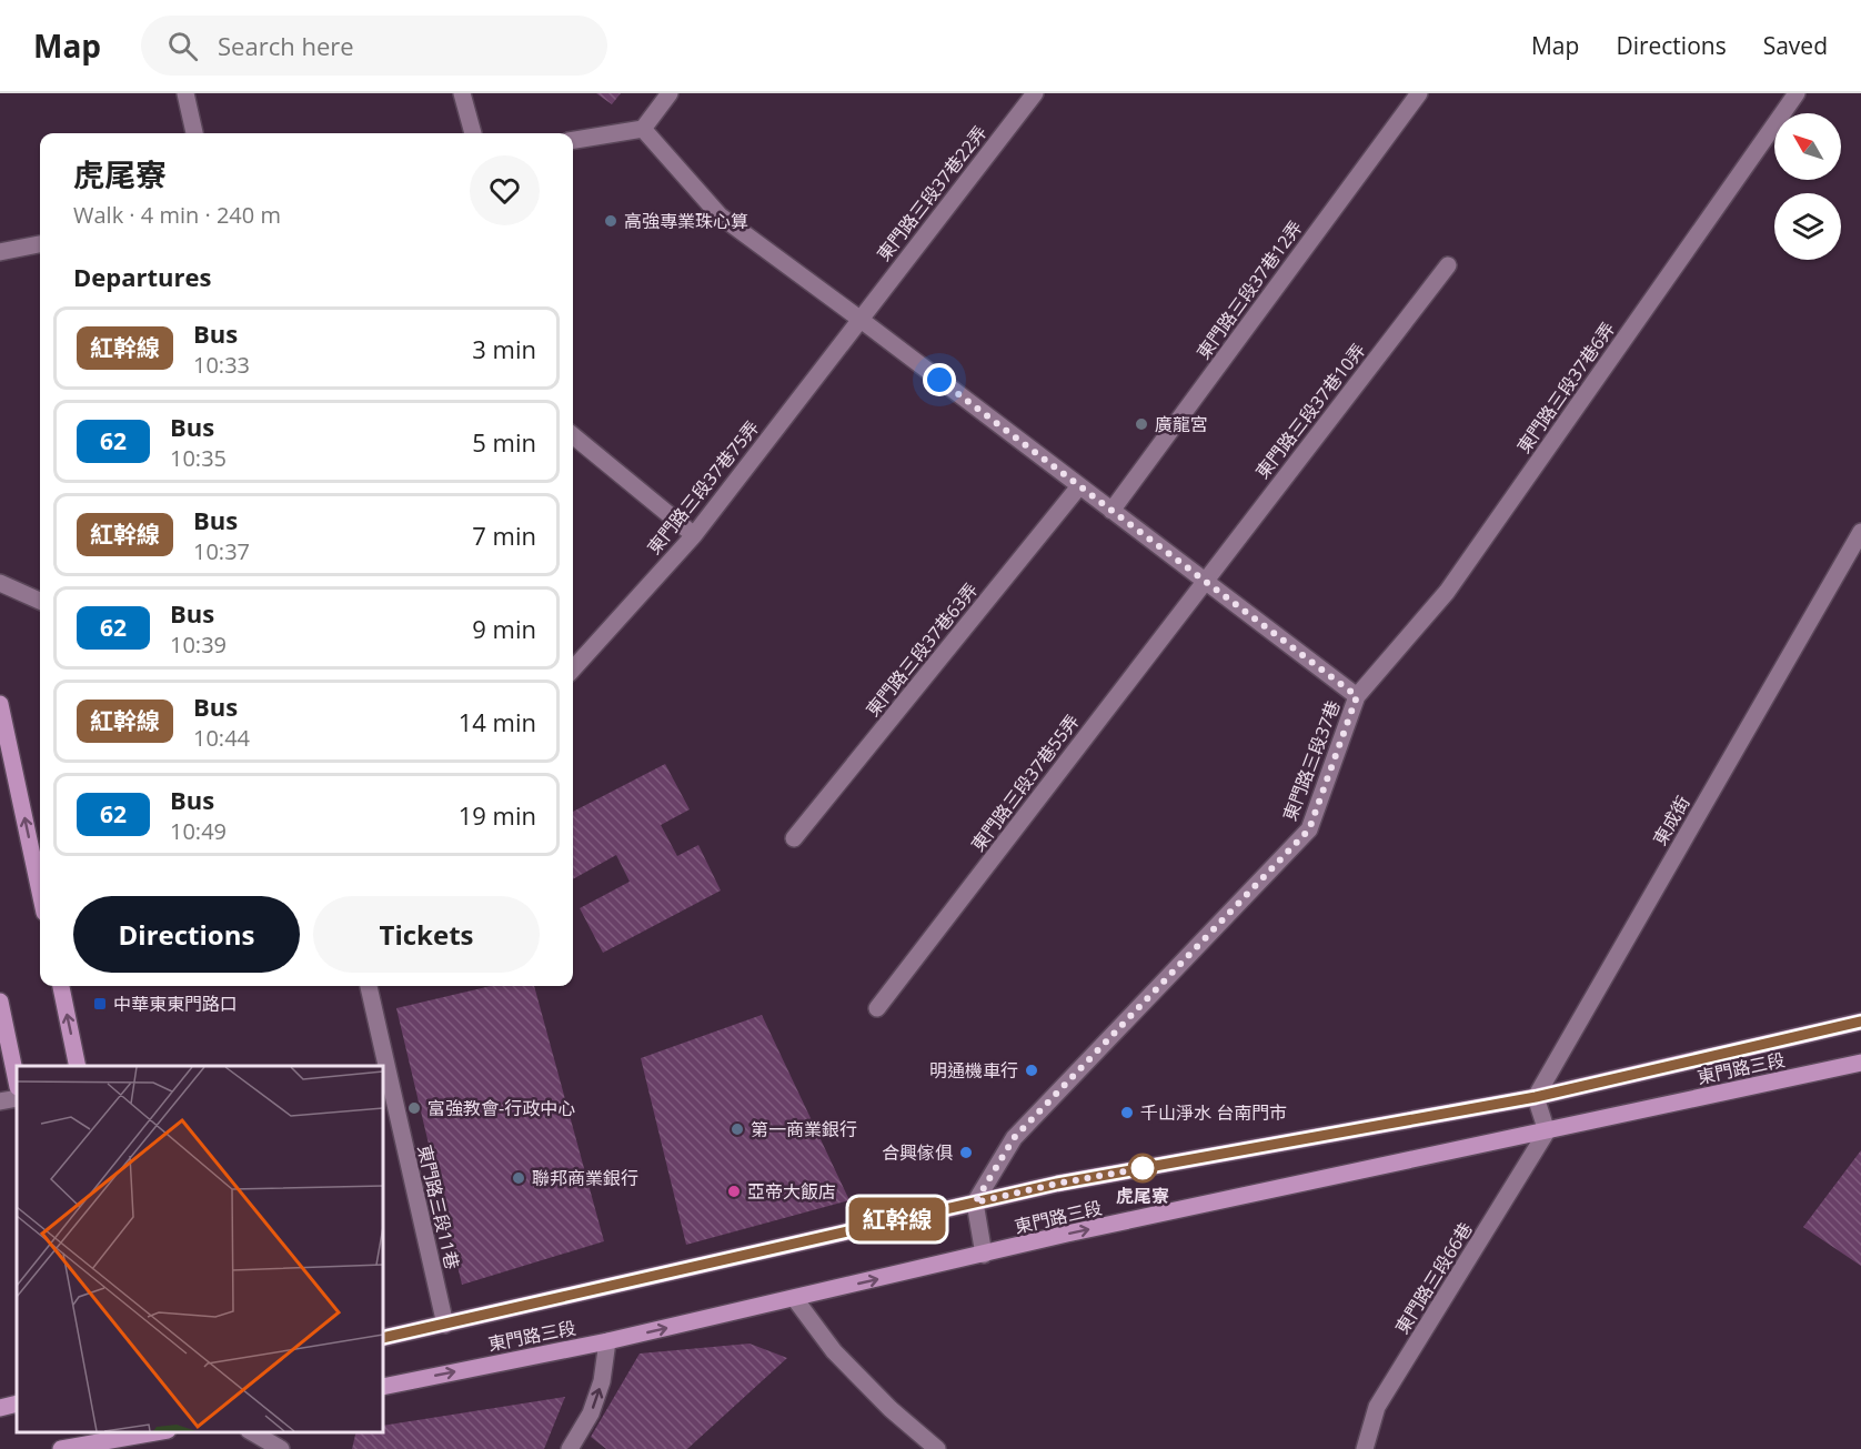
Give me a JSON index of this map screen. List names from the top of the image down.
{
  "streets": {
    "main road": ["東門路三段"],
    "street": [
      "東門路三段37巷22弄",
      "東門路三段37巷12弄",
      "東門路三段37巷6弄",
      "東門路三段37巷10弄",
      "東門路三段37巷75弄",
      "東門路三段37巷63弄",
      "東門路三段37巷",
      "東門路三段37巷55弄",
      "東成街",
      "東門路三段11巷",
      "東門路三段66巷"
    ]
  },
  "crossings": [
    ["東門路三段37巷22弄", "東門路三段37巷75弄"],
    ["東門路三段37巷22弄", "東門路三段37巷"],
    ["東門路三段37巷12弄", "東門路三段37巷"],
    ["東門路三段37巷6弄", "東門路三段37巷"],
    ["東門路三段37巷10弄", "東門路三段37巷"],
    ["東門路三段37巷10弄", "東門路三段37巷55弄"],
    ["東門路三段37巷75弄", "東門路三段37巷"],
    ["東門路三段37巷63弄", "東門路三段37巷"],
    ["東門路三段37巷", "東門路三段37巷55弄"],
    ["東門路三段37巷", "東門路三段"],
    ["東成街", "東門路三段"],
    ["東門路三段", "東門路三段11巷"],
    ["東門路三段", "東門路三段66巷"]
  ],
  "places": {
    "other": [
      "高強專業珠心算",
      "廣龍宮",
      "明通機車行",
      "富強教會-行政中心",
      "千山淨水 台南門市",
      "第一商業銀行",
      "合興傢俱",
      "虎尾寮",
      "聯邦商業銀行",
      "亞帝大飯店"
    ],
    "transit": ["中華東東門路口"]
  },
  "lines": ["bus line 紅幹線"],
  "north": "top left",
  "page": {
    "header": "Map",
    "search": "Search here",
    "nav": ["Map", "Directions", "Saved"],
    "on_map": "紅幹線",
    "heading": [
      ["虎尾寮", "Walk · 4 min · 240 m"],
      "Departures"
    ],
    "list": [
      {
        "mark": "紅幹線",
        "name": "Bus",
        "note": "10:33",
        "value": "3 min"
      },
      {
        "mark": "62",
        "name": "Bus",
        "note": "10:35",
        "value": "5 min"
      },
      {
        "mark": "紅幹線",
        "name": "Bus",
        "note": "10:37",
        "value": "7 min"
      },
      {
        "mark": "62",
        "name": "Bus",
        "note": "10:39",
        "value": "9 min"
      },
      {
        "mark": "紅幹線",
        "name": "Bus",
        "note": "10:44",
        "value": "14 min"
      },
      {
        "mark": "62",
        "name": "Bus",
        "note": "10:49",
        "value": "19 min"
      }
    ],
    "buttons": ["Directions", "Tickets"]
  }
}
